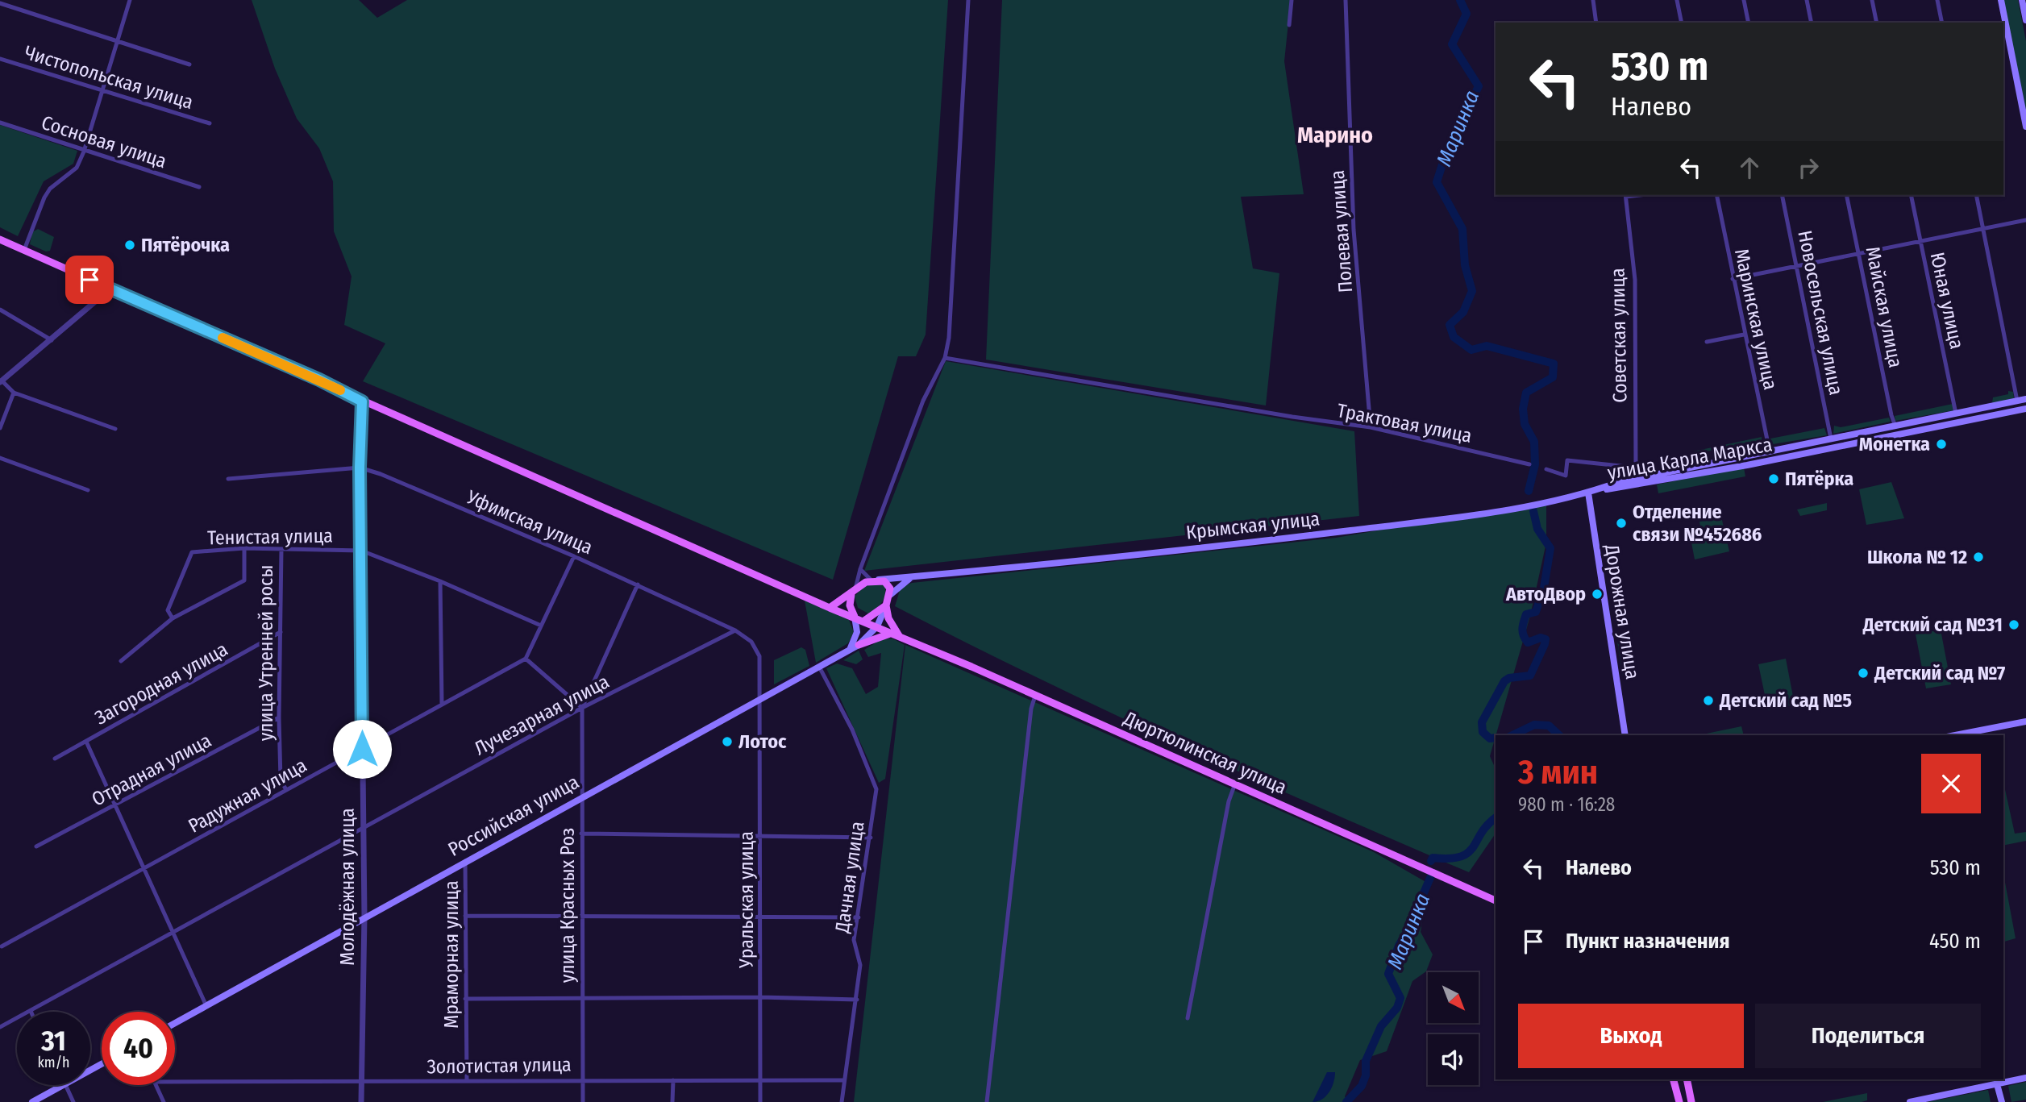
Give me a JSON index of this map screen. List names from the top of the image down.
{
  "streets": {
    "main road": [
      "улица Карла Маркса",
      "Крымская улица",
      "Дорожная улица",
      "Дюртюлинская улица",
      "Российская улица"
    ],
    "street": [
      "Чистопольская улица",
      "Сосновая улица",
      "Полевая улица",
      "Юная улица",
      "Майская улица",
      "Новосельская улица",
      "Маринская улица",
      "Советская улица",
      "Трактовая улица",
      "Уфимская улица",
      "Тенистая улица",
      "улица Утренней росы",
      "Загородная улица",
      "Лучезарная улица",
      "Отрадная улица",
      "Радужная улица",
      "Дачная улица",
      "Молодёжная улица",
      "Уральская улица",
      "улица Красных Роз",
      "Мраморная улица",
      "Золотистая улица"
    ]
  },
  "crossings": [
    ["Полевая улица", "Трактовая улица"],
    ["Юная улица", "улица Карла Маркса"],
    ["Майская улица", "улица Карла Маркса"],
    ["Новосельская улица", "улица Карла Маркса"],
    ["Маринская улица", "улица Карла Маркса"],
    ["Советская улица", "улица Карла Маркса"],
    ["улица Карла Маркса", "Крымская улица"],
    ["улица Карла Маркса", "Дорожная улица"],
    ["Уфимская улица", "Лучезарная улица"],
    ["Уфимская улица", "Российская улица"],
    ["Уфимская улица", "Молодёжная улица"],
    ["Уфимская улица", "Уральская улица"],
    ["Уфимская улица", "улица Красных Роз"],
    ["Крымская улица", "Дорожная улица"],
    ["Крымская улица", "Дюртюлинская улица"],
    ["Тенистая улица", "улица Утренней росы"],
    ["Тенистая улица", "Молодёжная улица"],
    ["улица Утренней росы", "Загородная улица"],
    ["улица Утренней росы", "Отрадная улица"],
    ["улица Утренней росы", "Радужная улица"],
    ["Лучезарная улица", "Молодёжная улица"],
    ["Лучезарная улица", "улица Красных Роз"],
    ["Дюртюлинская улица", "Российская улица"],
    ["Радужная улица", "Молодёжная улица"],
    ["Российская улица", "Дачная улица"],
    ["Российская улица", "Молодёжная улица"],
    ["Российская улица", "Уральская улица"],
    ["Российская улица", "улица Красных Роз"],
    ["Российская улица", "Мраморная улица"],
    ["Дачная улица", "Золотистая улица"],
    ["Молодёжная улица", "Золотистая улица"],
    ["Уральская улица", "Золотистая улица"],
    ["улица Красных Роз", "Золотистая улица"],
    ["Мраморная улица", "Золотистая улица"]
  ],
  "districts": ["Марино"],
  "water": ["Маринка"],
  "places": [
    "Пятёрочка",
    "Монетка",
    "Пятёрка",
    "Отделение связи №452686",
    "Школа № 12",
    "АвтоДвор",
    "Детский сад №31",
    "Детский сад №7",
    "Детский сад №5",
    "Лотос"
  ],
  "north": "bottom right",
  "page": {
    "turn": ["530 m", "Налево"],
    "heading": ["3 мин", "980 m · 16:28"],
    "list": [
      {
        "name": "Налево",
        "value": "530 m"
      },
      {
        "name": "Пункт назначения",
        "value": "450 m"
      }
    ],
    "buttons": ["Выход", "Поделиться"],
    "speed": "31 km/h",
    "limit": "40"
  }
}
